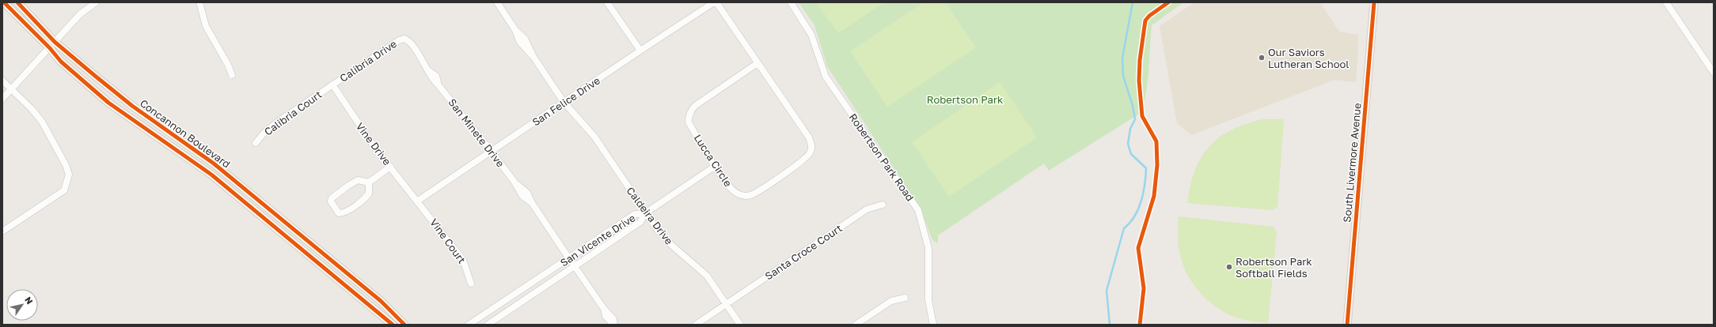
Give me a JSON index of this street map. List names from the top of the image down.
{
  "streets": {
    "main road": ["Concannon Boulevard", "South Livermore Avenue"],
    "street": [
      "Calibria Drive",
      "San Felice Drive",
      "Calibria Court",
      "San Minete Drive",
      "Vine Drive",
      "Robertson Park Road",
      "Lucca Circle",
      "Caldeira Drive",
      "San Vicente Drive",
      "Vine Court",
      "Santa Croce Court"
    ]
  },
  "crossings": [
    ["Calibria Drive", "Calibria Court"],
    ["Calibria Drive", "San Minete Drive"],
    ["Calibria Drive", "Vine Drive"],
    ["San Felice Drive", "San Minete Drive"],
    ["San Felice Drive", "Vine Drive"],
    ["San Felice Drive", "Caldeira Drive"],
    ["San Felice Drive", "Vine Court"],
    ["Calibria Court", "Vine Drive"],
    ["San Minete Drive", "San Vicente Drive"],
    ["Vine Drive", "Vine Court"],
    ["Caldeira Drive", "San Vicente Drive"],
    ["Caldeira Drive", "Santa Croce Court"]
  ],
  "parks": ["Robertson Park"],
  "places": ["Our Saviors Lutheran School", "Robertson Park Softball Fields"],
  "north": "top right"
}
